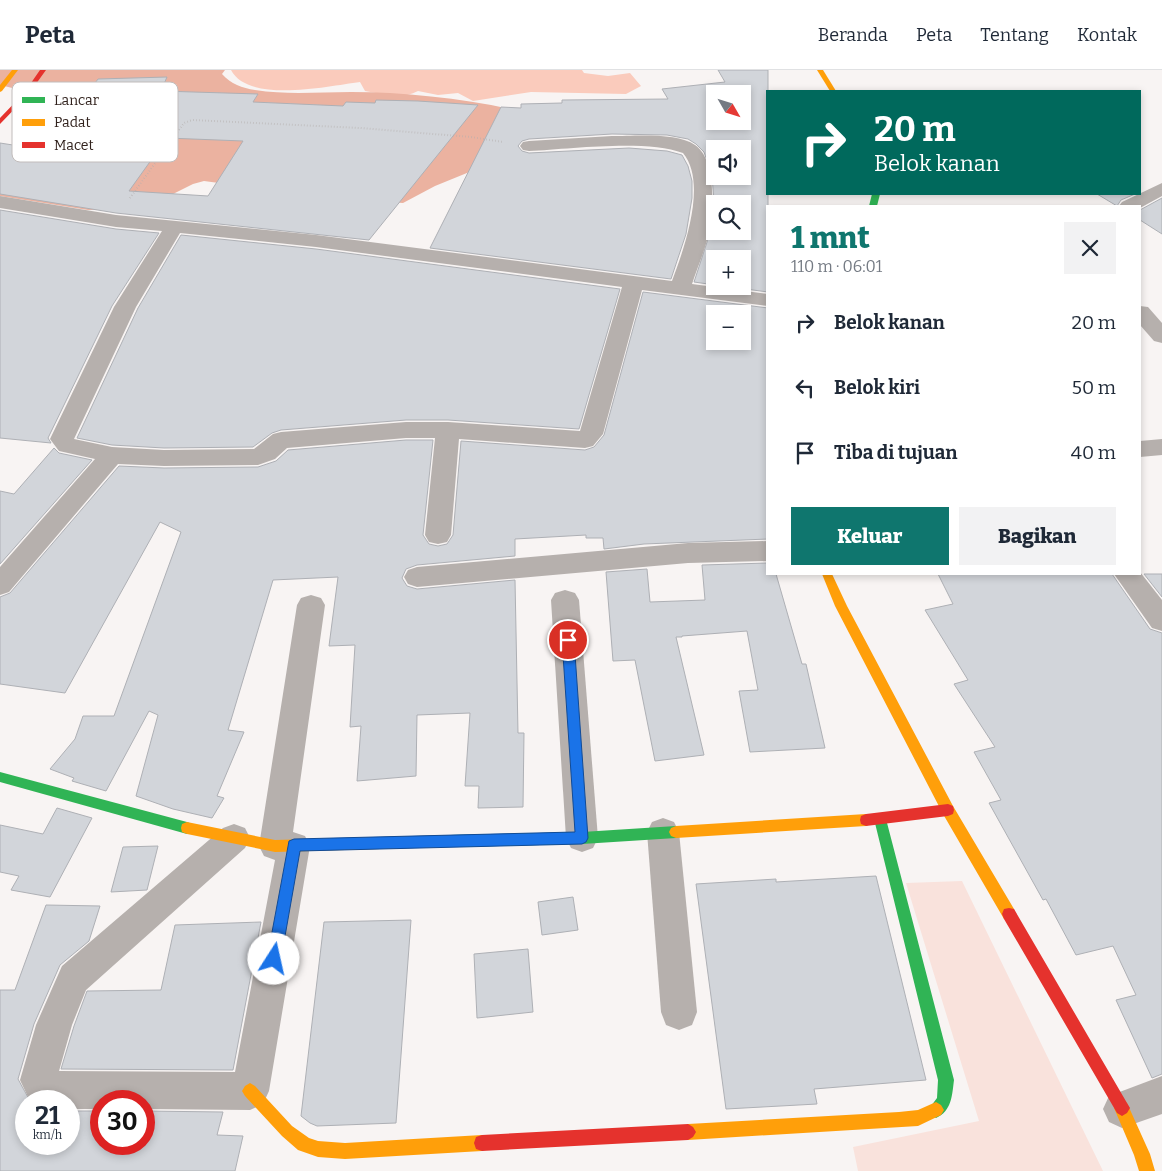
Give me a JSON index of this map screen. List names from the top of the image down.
{
  "legend": ["Lancar", "Padat", "Macet"],
  "north": "bottom right",
  "page": {
    "header": "Peta",
    "nav": [
      "Beranda",
      "Peta",
      "Tentang",
      "Kontak"
    ],
    "map_buttons": ["+", "−"],
    "turn": ["20 m", "Belok kanan"],
    "heading": ["1 mnt", "110 m · 06:01"],
    "list": [
      {
        "name": "Belok kanan",
        "value": "20 m"
      },
      {
        "name": "Belok kiri",
        "value": "50 m"
      },
      {
        "name": "Tiba di tujuan",
        "value": "40 m"
      }
    ],
    "buttons": ["Keluar", "Bagikan"],
    "speed": "21 km/h",
    "limit": "30"
  }
}
